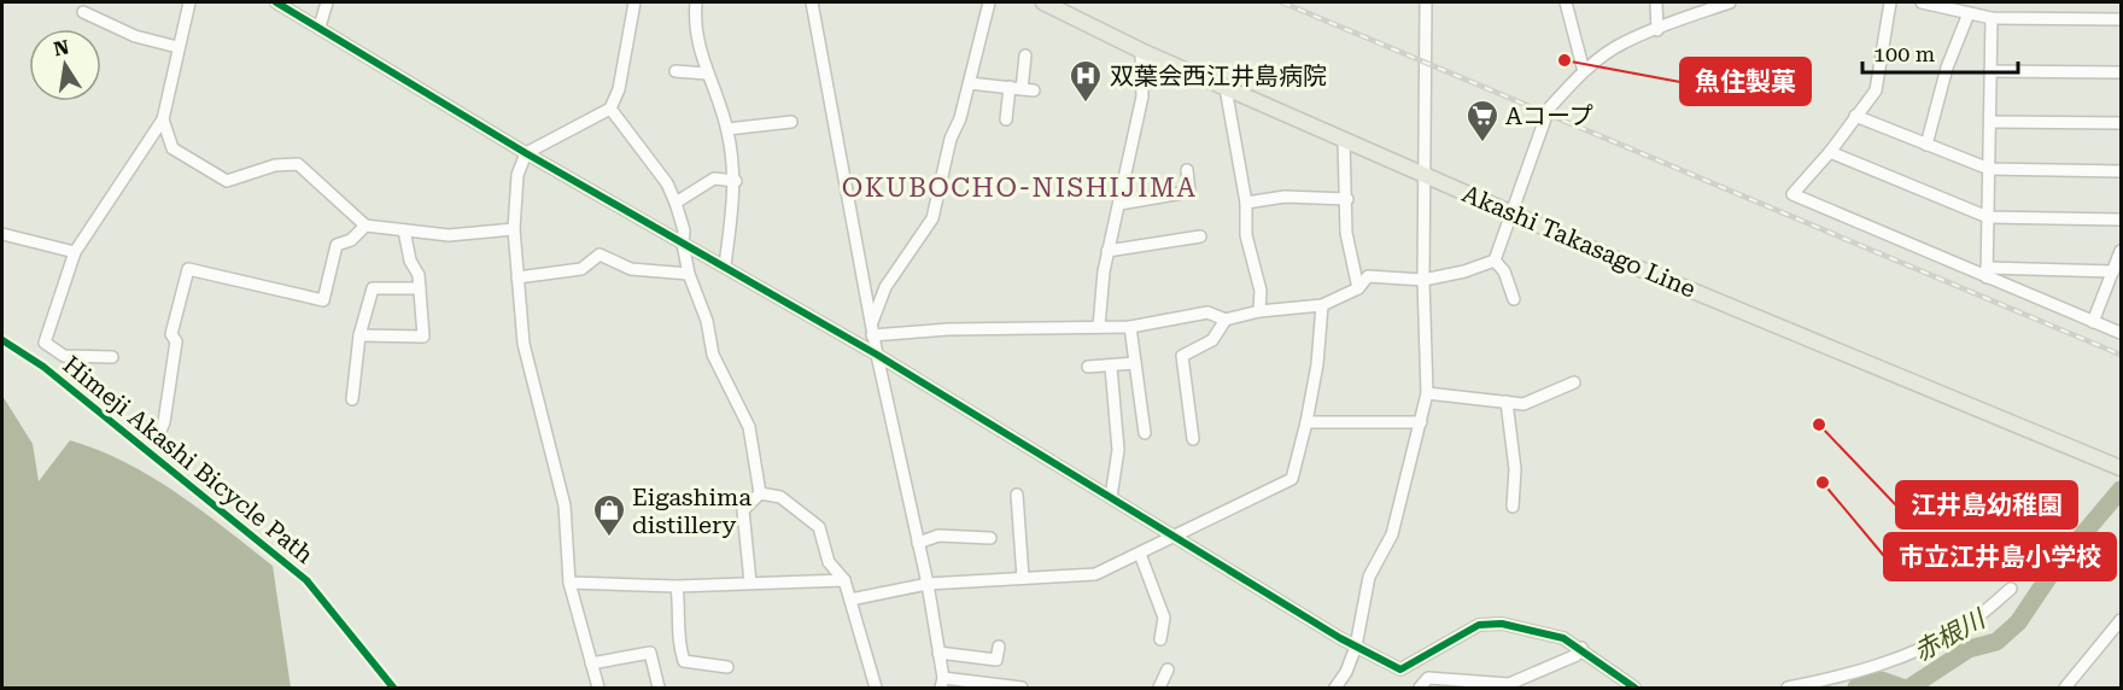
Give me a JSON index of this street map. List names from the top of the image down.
{
  "streets": {
    "main road": ["Akashi Takasago Line"],
    "cycle path": ["Himeji Akashi Bicycle Path"]
  },
  "districts": ["OKUBOCHO-NISHIJIMA"],
  "water": ["赤根川"],
  "places": {
    "other": ["魚住製菓", "江井島幼稚園", "市立江井島小学校"],
    "hospital": ["双葉会西江井島病院"],
    "supermarket": ["Aコープ"],
    "shop": ["Eigashima distillery"]
  },
  "scale_bar": "100 m",
  "north": "top"
}
